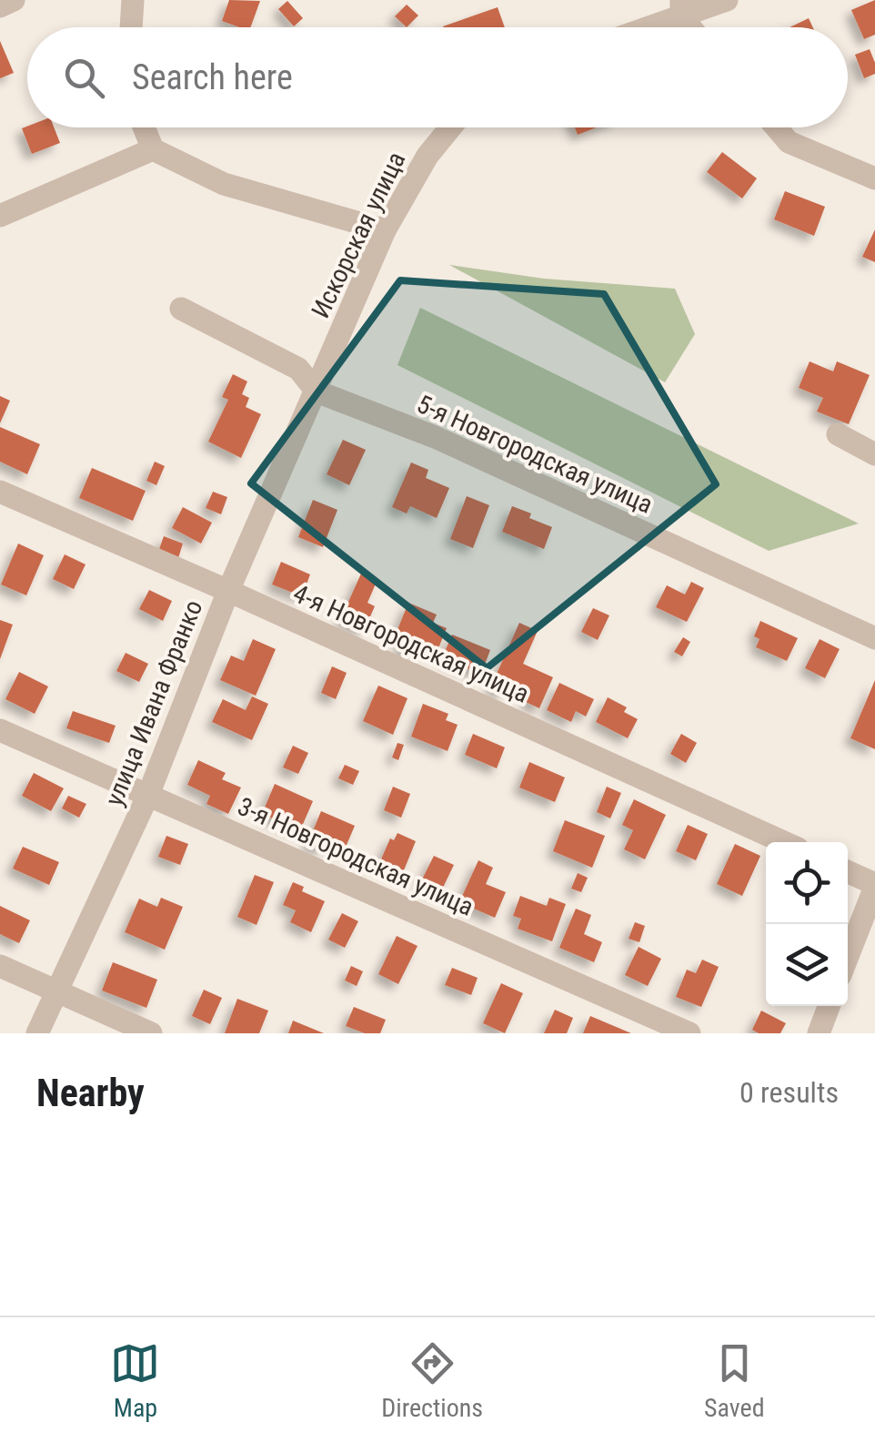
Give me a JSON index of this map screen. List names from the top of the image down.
{
  "streets": {
    "street": [
      "Искорская улица",
      "5-я Новгородская улица",
      "4-я Новгородская улица",
      "улица Ивана Франко",
      "3-я Новгородская улица"
    ]
  },
  "crossings": [
    ["Искорская улица", "5-я Новгородская улица"],
    ["Искорская улица", "улица Ивана Франко"],
    ["5-я Новгородская улица", "улица Ивана Франко"],
    ["4-я Новгородская улица", "улица Ивана Франко"],
    ["улица Ивана Франко", "3-я Новгородская улица"]
  ],
  "page": {
    "search": "Search here",
    "heading": ["Nearby", "0 results"],
    "nav": ["Map", "Directions", "Saved"]
  }
}
